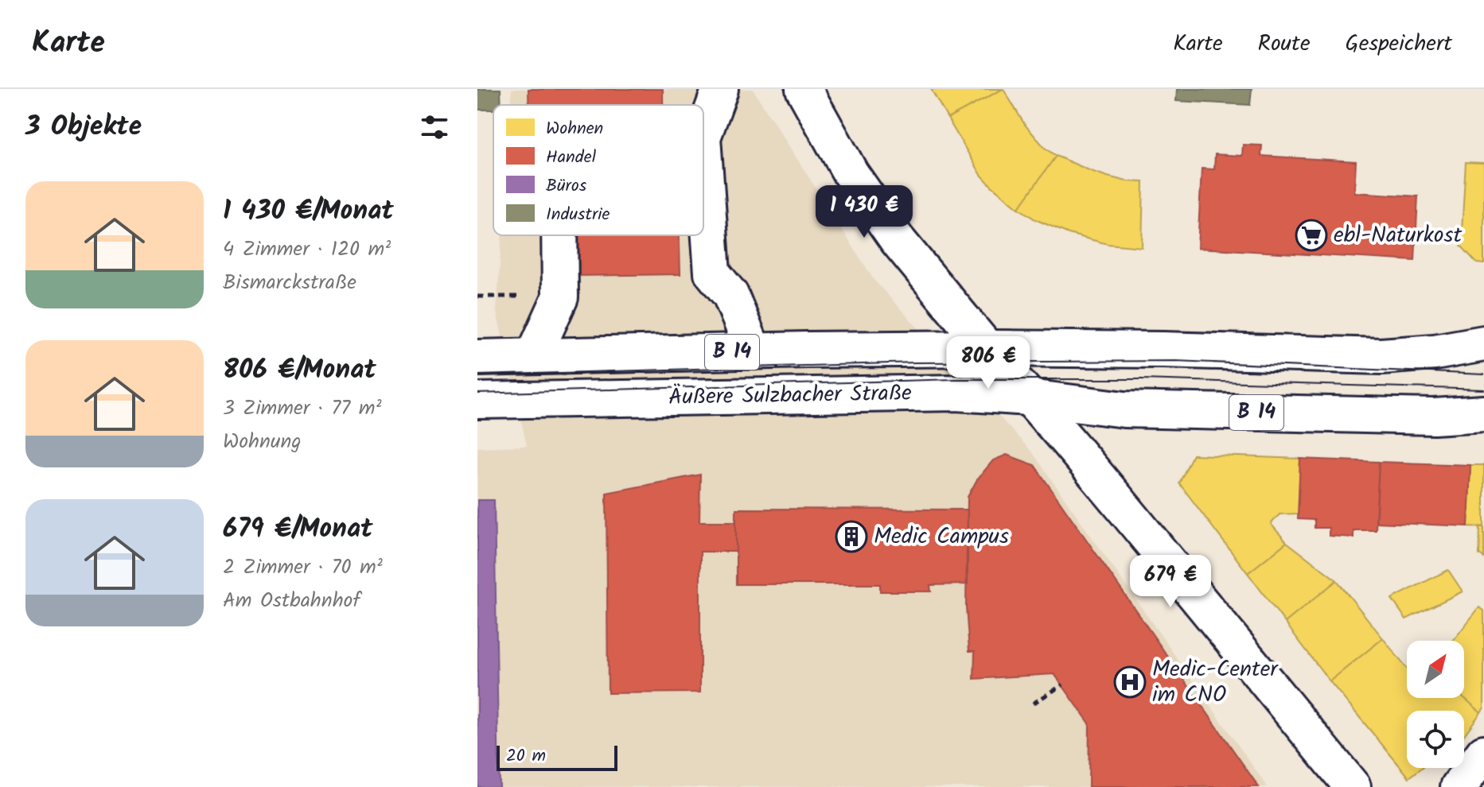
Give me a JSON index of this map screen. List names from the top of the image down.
{
  "streets": {
    "main road": ["B 14", "Äußere Sulzbacher Straße"]
  },
  "places": {
    "supermarket": ["ebl-Naturkost"],
    "building": ["Medic Campus"],
    "hospital": ["Medic-Center im CNO"]
  },
  "legend": [
    "Wohnen",
    "Handel",
    "Büros",
    "Industrie"
  ],
  "scale_bar": "20 m",
  "north": "top right",
  "page": {
    "header": "Karte",
    "nav": ["Karte", "Route", "Gespeichert"],
    "heading": "3 Objekte",
    "list": [
      {
        "name": "1 430 €/Monat",
        "note": "4 Zimmer · 120 m² · Bismarckstraße"
      },
      {
        "name": "806 €/Monat",
        "note": "3 Zimmer · 77 m² · Wohnung"
      },
      {
        "name": "679 €/Monat",
        "note": "2 Zimmer · 70 m² · Am Ostbahnhof"
      }
    ],
    "price": ["1 430 €", "806 €", "679 €"],
    "scale": "20 m"
  }
}
